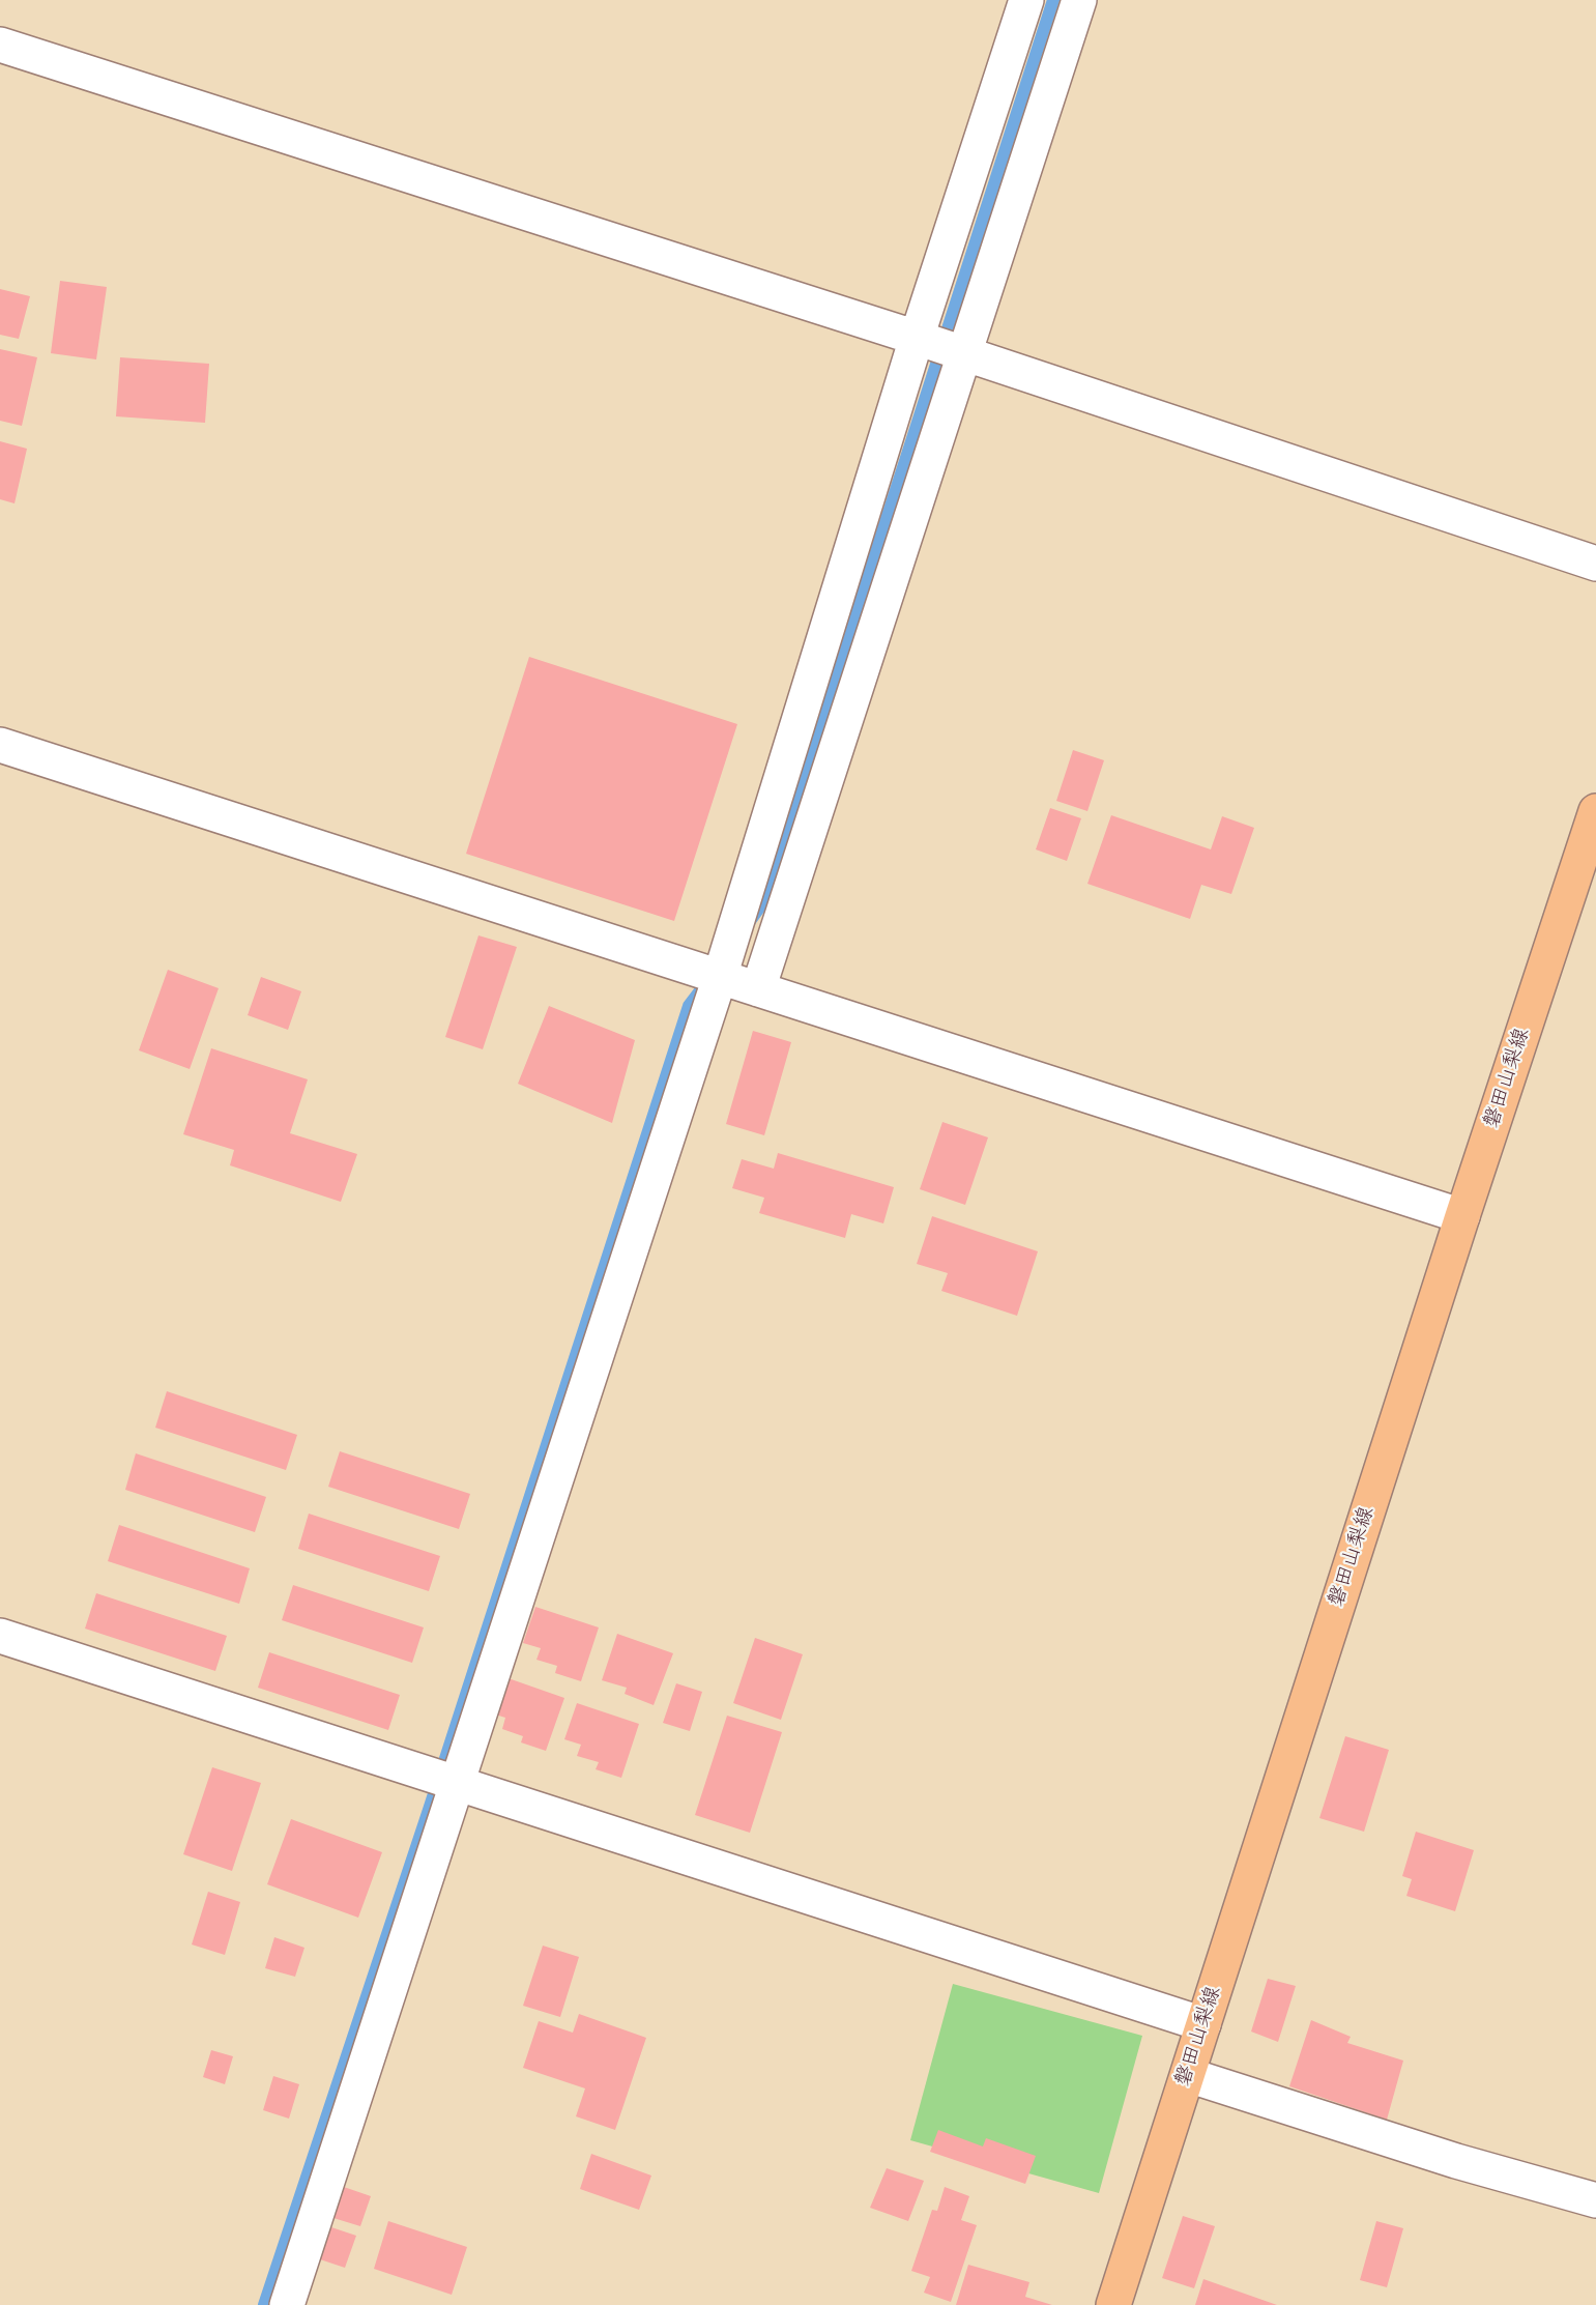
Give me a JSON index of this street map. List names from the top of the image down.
{
  "streets": {
    "main road": ["磐田山梨線"]
  }
}
